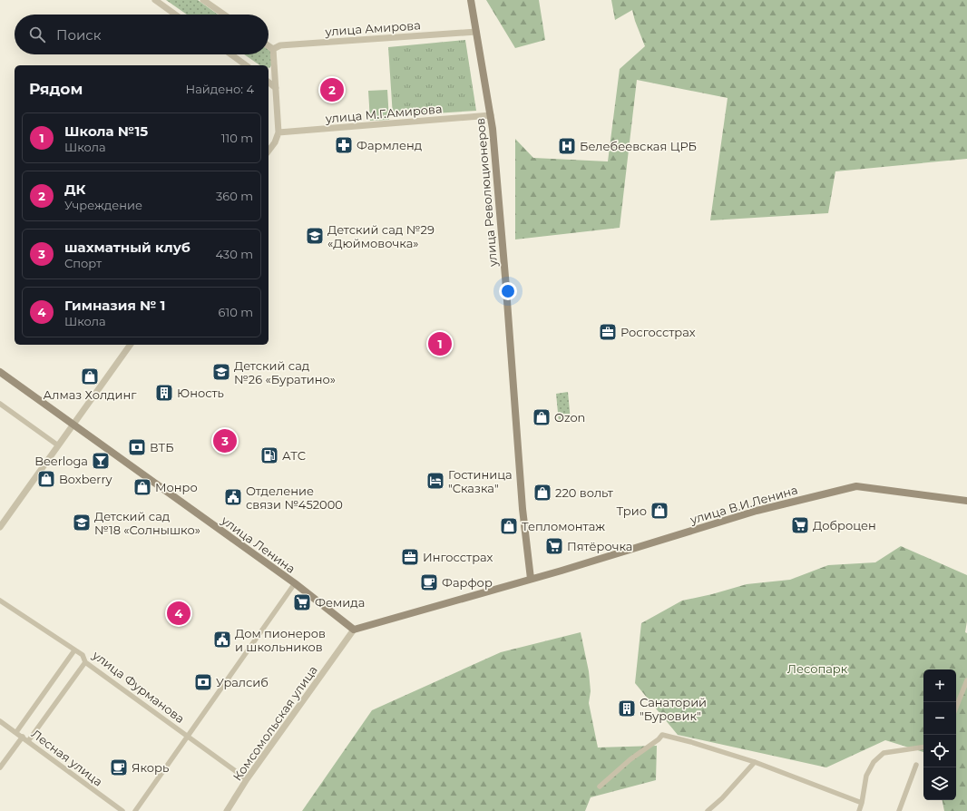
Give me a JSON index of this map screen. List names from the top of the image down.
{
  "streets": {
    "main road": ["улица Революционеров", "улица В.И.Ленина", "улица Ленина"],
    "street": [
      "улица Амирова",
      "улица М.Г.Амирова",
      "улица Фурманова",
      "Комсомольская улица",
      "Лесная улица"
    ]
  },
  "crossings": [
    ["улица Амирова", "улица Революционеров"],
    ["улица М.Г.Амирова", "улица Революционеров"],
    ["улица Революционеров", "улица В.И.Ленина"],
    ["улица Ленина", "Комсомольская улица"],
    ["улица Фурманова", "Комсомольская улица"]
  ],
  "parks": ["Лесопарк"],
  "places": {
    "pharmacy": ["Фармленд"],
    "hospital": ["Белебеевская ЦРБ"],
    "school or university": ["Детский сад №29 «Дюймовочка»", "Детский сад №26 «Буратино»", "Детский сад №18 «Солнышко»"],
    "office": ["Росгосстрах", "Ингосстрах"],
    "shop": [
      "Алмаз Холдинг",
      "Ozon",
      "Boxberry",
      "Монро",
      "220 вольт",
      "Трио",
      "Тепломонтаж"
    ],
    "building": ["Юность", "Санаторий \"Буровик\""],
    "bank": ["ВТБ", "Уралсиб"],
    "fuel station": ["АТС"],
    "bar": ["Beerloga"],
    "hotel": ["Гостиница \"Сказка\""],
    "public building": ["Отделение связи №452000", "Дом пионеров и школьников"],
    "supermarket": ["Доброцен", "Пятёрочка", "Фемида"],
    "cafe": ["Фарфор", "Якорь"]
  },
  "page": {
    "search": "Поиск",
    "heading": ["Рядом", "Найдено: 4"],
    "pins": [
      "2",
      "1",
      "3",
      "4"
    ],
    "list": [
      {
        "mark": "1",
        "name": "Школа №15",
        "note": "Школа",
        "value": "110 m"
      },
      {
        "mark": "2",
        "name": "ДК",
        "note": "Учреждение",
        "value": "360 m"
      },
      {
        "mark": "3",
        "name": "шахматный клуб",
        "note": "Спорт",
        "value": "430 m"
      },
      {
        "mark": "4",
        "name": "Гимназия № 1",
        "note": "Школа",
        "value": "610 m"
      }
    ],
    "map_buttons": ["+", "−"]
  }
}
